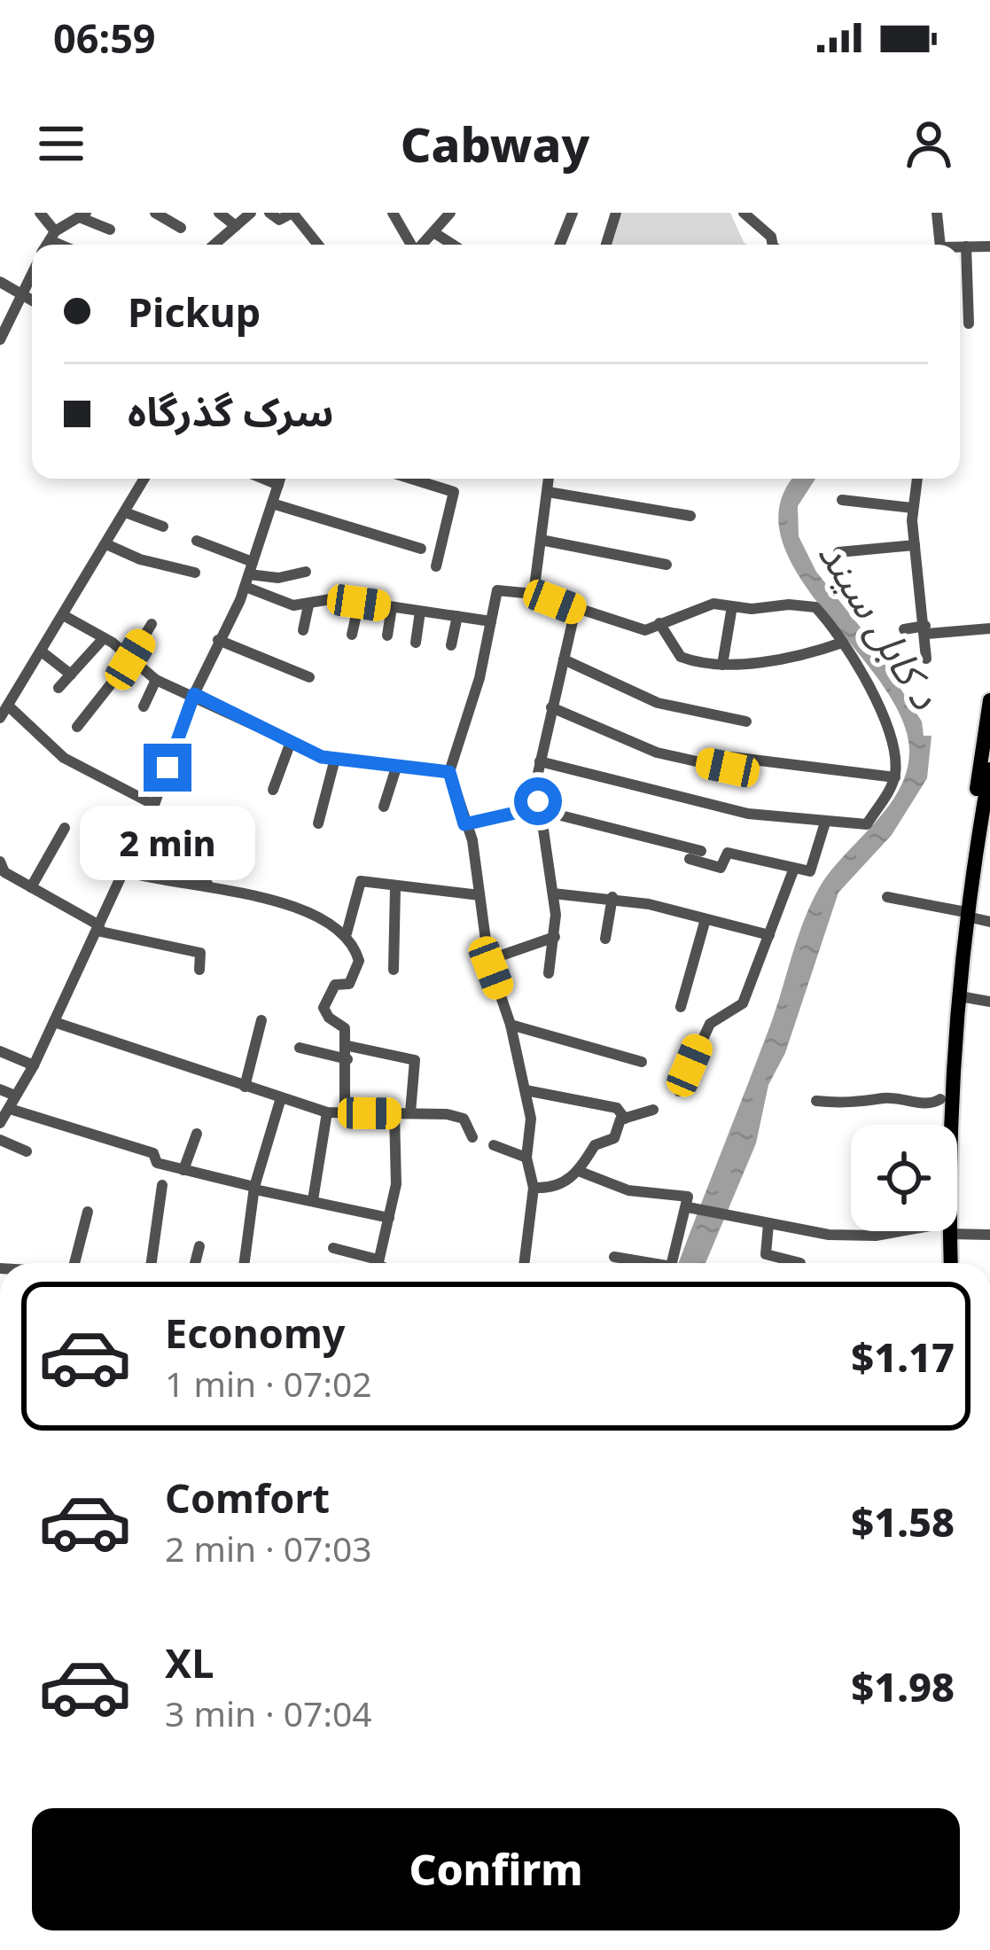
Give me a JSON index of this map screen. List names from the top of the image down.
{
  "water": ["د کابل سيند"],
  "page": {
    "status": "06:59",
    "header": "Cabway",
    "banner": ["Pickup", "سرک گذرگاه"],
    "bubble": "2 min",
    "list": [
      {
        "name": "Economy",
        "note": "1 min · 07:02",
        "value": "$1.17"
      },
      {
        "name": "Comfort",
        "note": "2 min · 07:03",
        "value": "$1.58"
      },
      {
        "name": "XL",
        "note": "3 min · 07:04",
        "value": "$1.98"
      }
    ],
    "buttons": "Confirm"
  }
}
